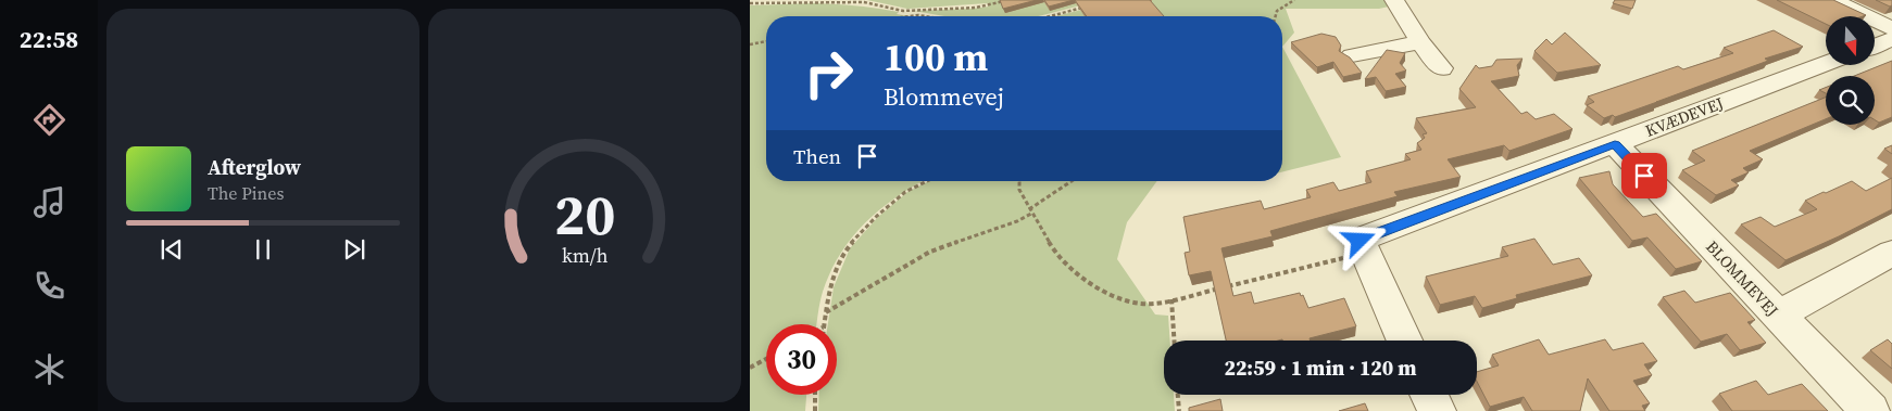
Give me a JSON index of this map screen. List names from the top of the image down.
{
  "streets": {
    "street": ["KVÆDEVEJ", "BLOMMEVEJ"]
  },
  "crossings": [
    ["KVÆDEVEJ", "BLOMMEVEJ"]
  ],
  "north": "bottom",
  "page": {
    "tabs": "22:58",
    "turn": ["100 m", "Blommevej"],
    "then": "Then",
    "song": ["Afterglow", "The Pines"],
    "limit": "30",
    "trip": "22:59 · 1 min · 120 m",
    "gauge": ["20", "km/h"]
  }
}
